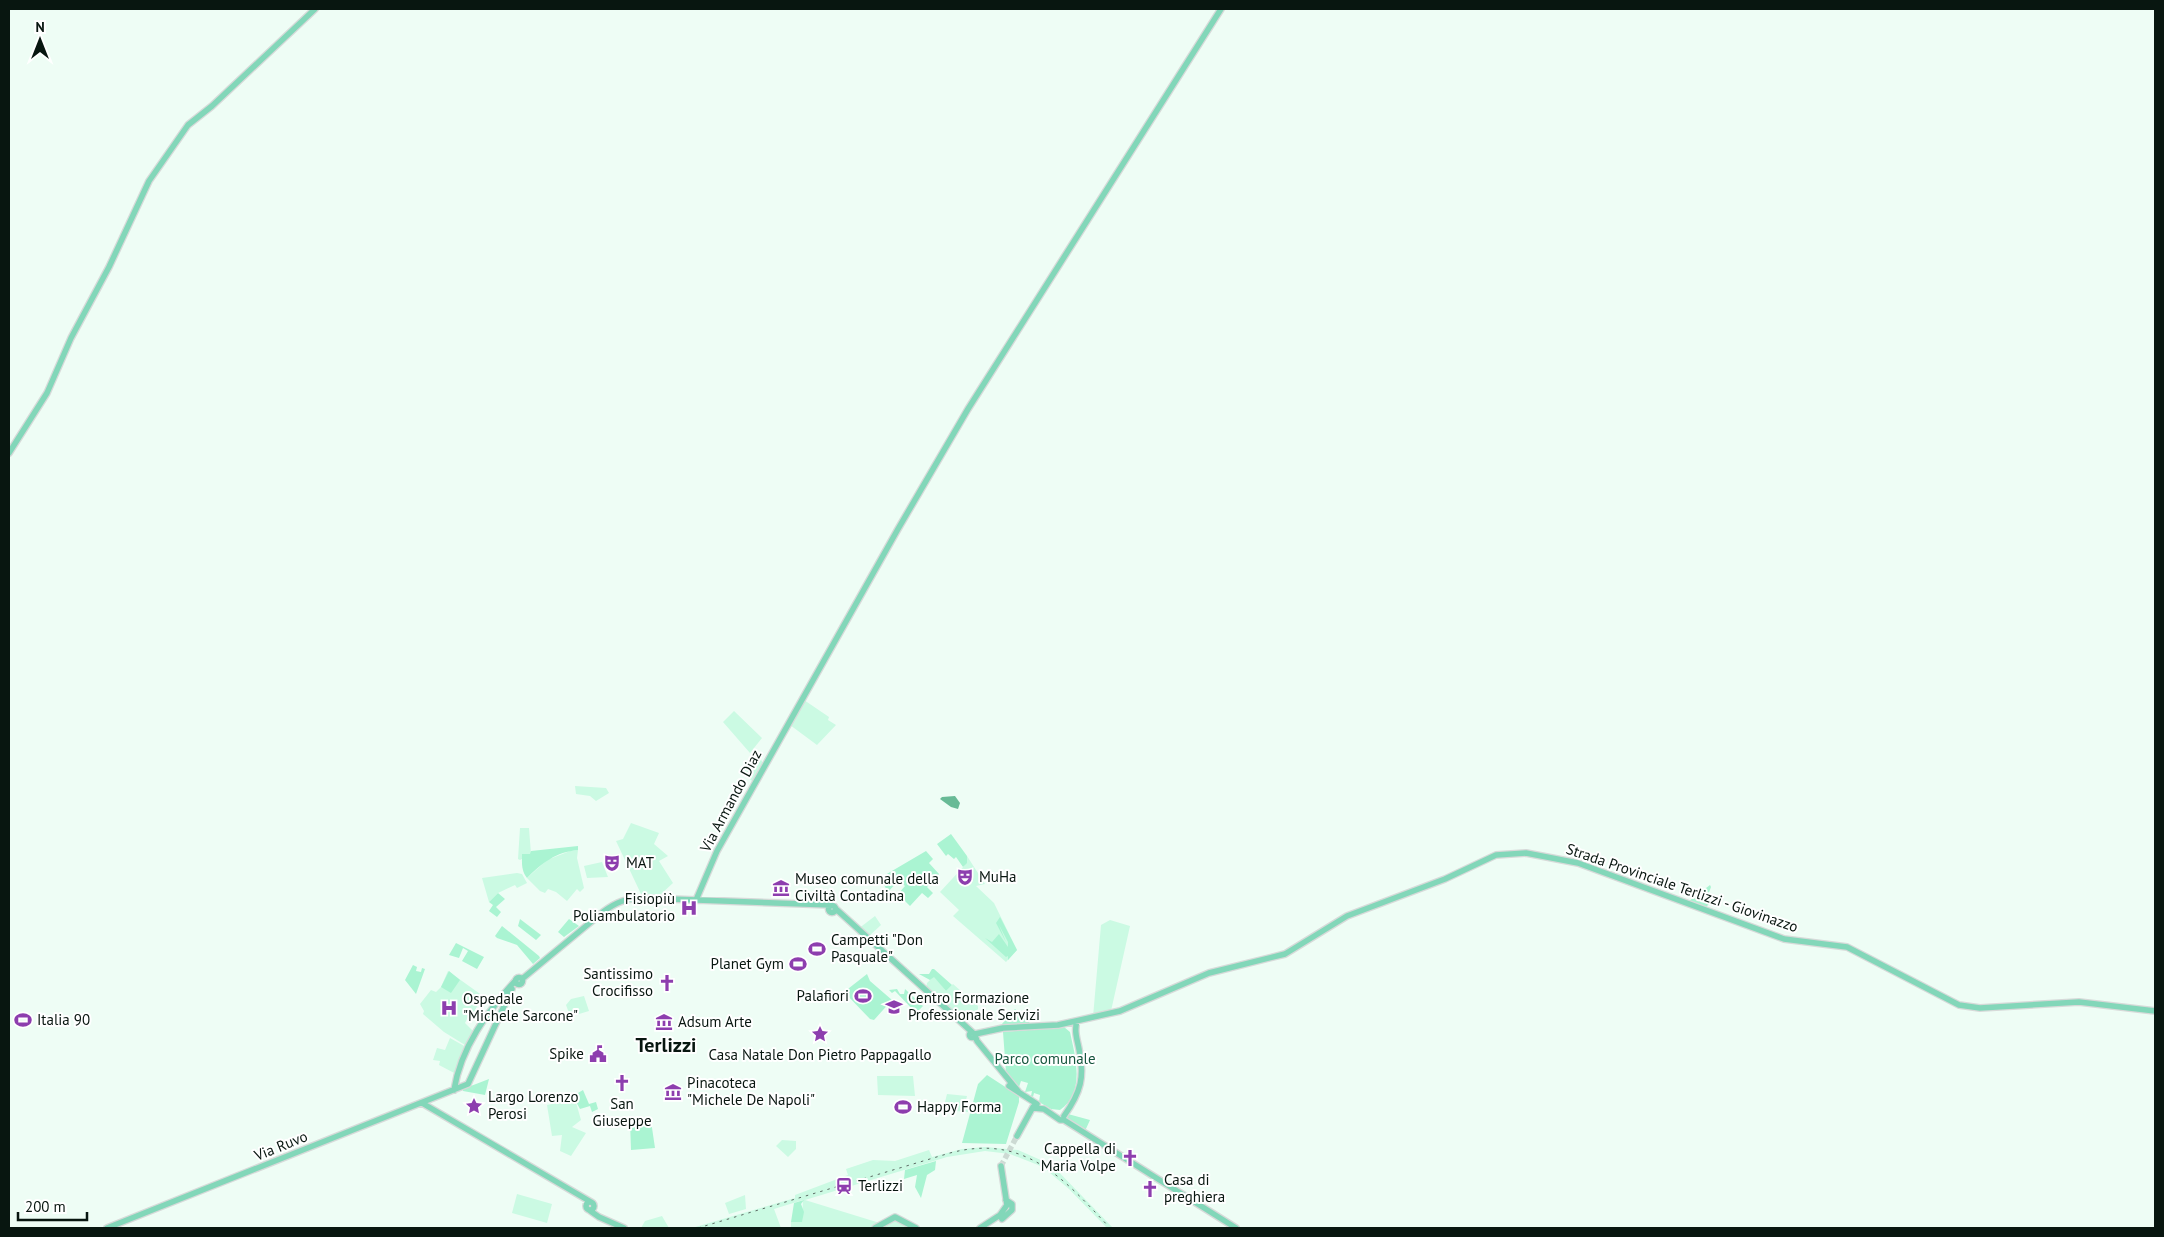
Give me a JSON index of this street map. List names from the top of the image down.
{
  "streets": {
    "main road": ["Via Armando Diaz", "Strada Provinciale Terlizzi - Giovinazzo", "Via Ruvo"]
  },
  "districts": ["Terlizzi"],
  "parks": ["Parco comunale"],
  "places": {
    "theatre": ["MAT", "MuHa"],
    "museum": ["Museo comunale della Civiltà Contadina", "Adsum Arte", "Pinacoteca \"Michele De Napoli\""],
    "hospital": ["Fisiopiù Poliambulatorio", "Ospedale \"Michele Sarcone\""],
    "sports": [
      "Campetti \"Don Pasquale\"",
      "Planet Gym",
      "Palafiori",
      "Italia 90",
      "Happy Forma"
    ],
    "church": [
      "Santissimo Crocifisso",
      "San Giuseppe",
      "Cappella di Maria Volpe",
      "Casa di preghiera"
    ],
    "school or university": ["Centro Formazione Professionale Servizi"],
    "place": ["Casa Natale Don Pietro Pappagallo", "Largo Lorenzo Perosi"],
    "public building": ["Spike"],
    "station": ["Terlizzi"]
  },
  "scale_bar": "200 m",
  "north": "top"
}
